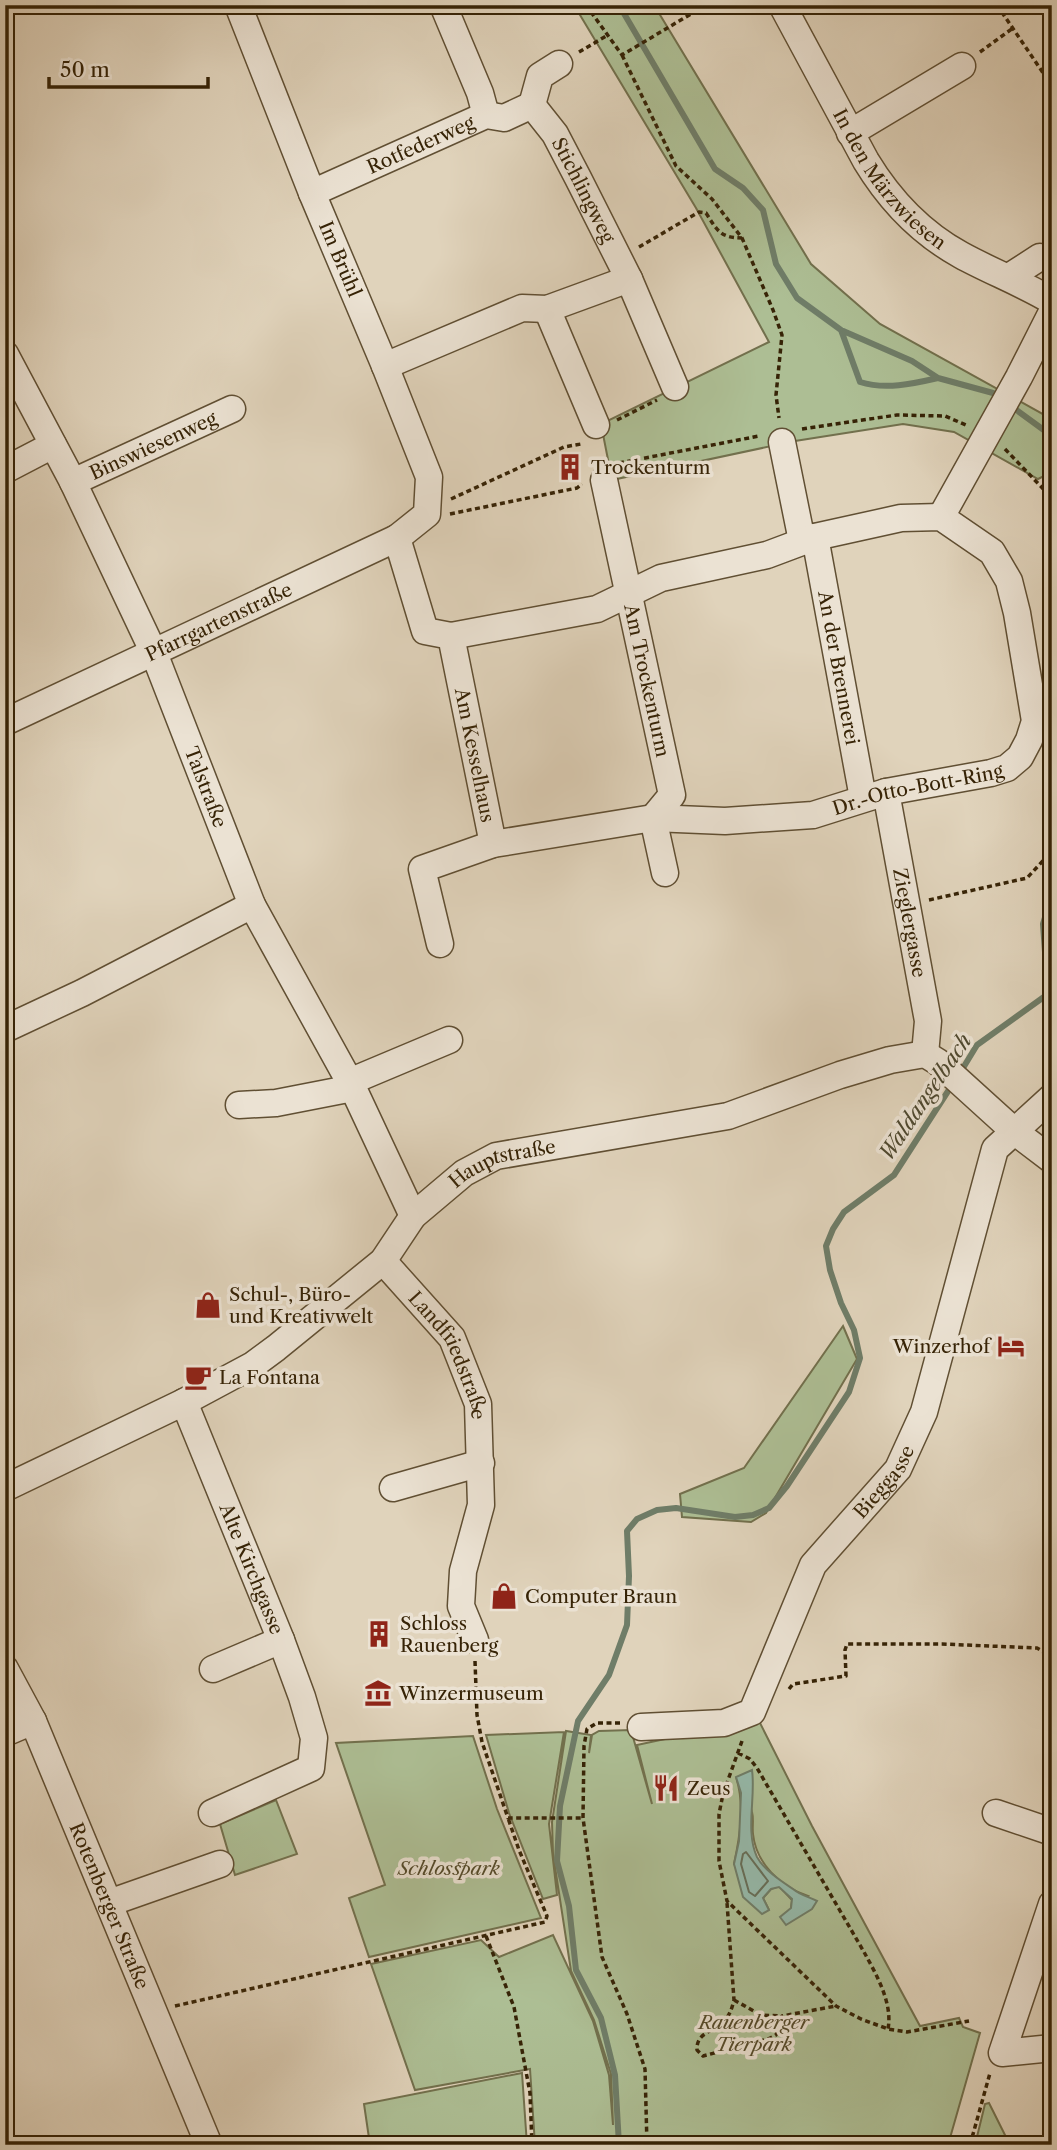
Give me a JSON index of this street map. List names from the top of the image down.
{
  "streets": {
    "street": [
      "Rotfederweg",
      "In den Märzwiesen",
      "Stichlingweg",
      "Im Brühl",
      "Binswiesenweg",
      "Pfarrgartenstraße",
      "An der Brennerei",
      "Am Trockenturm",
      "Am Kesselhaus",
      "Talstraße",
      "Dr.-Otto-Bott-Ring",
      "Zieglergasse",
      "Hauptstraße",
      "Landfriedstraße",
      "Bieggasse",
      "Alte Kirchgasse",
      "Rotenberger Straße"
    ]
  },
  "crossings": [
    ["Rotfederweg", "Stichlingweg"],
    ["Rotfederweg", "Im Brühl"],
    ["Im Brühl", "Pfarrgartenstraße"],
    ["Binswiesenweg", "Talstraße"],
    ["Pfarrgartenstraße", "Talstraße"],
    ["An der Brennerei", "Dr.-Otto-Bott-Ring"],
    ["An der Brennerei", "Zieglergasse"],
    ["Am Trockenturm", "Dr.-Otto-Bott-Ring"],
    ["Am Kesselhaus", "Dr.-Otto-Bott-Ring"],
    ["Talstraße", "Hauptstraße"],
    ["Dr.-Otto-Bott-Ring", "Zieglergasse"],
    ["Zieglergasse", "Hauptstraße"],
    ["Hauptstraße", "Landfriedstraße"],
    ["Hauptstraße", "Alte Kirchgasse"]
  ],
  "water": ["Waldangelbach"],
  "parks": ["Schlosspark", "Rauenberger Tierpark"],
  "places": {
    "building": ["Trockenturm", "Schloss Rauenberg"],
    "shop": ["Schul-, Büro- und Kreativwelt", "Computer Braun"],
    "hotel": ["Winzerhof"],
    "cafe": ["La Fontana"],
    "museum": ["Winzermuseum"],
    "restaurant": ["Zeus"]
  },
  "scale_bar": "50 m"
}
